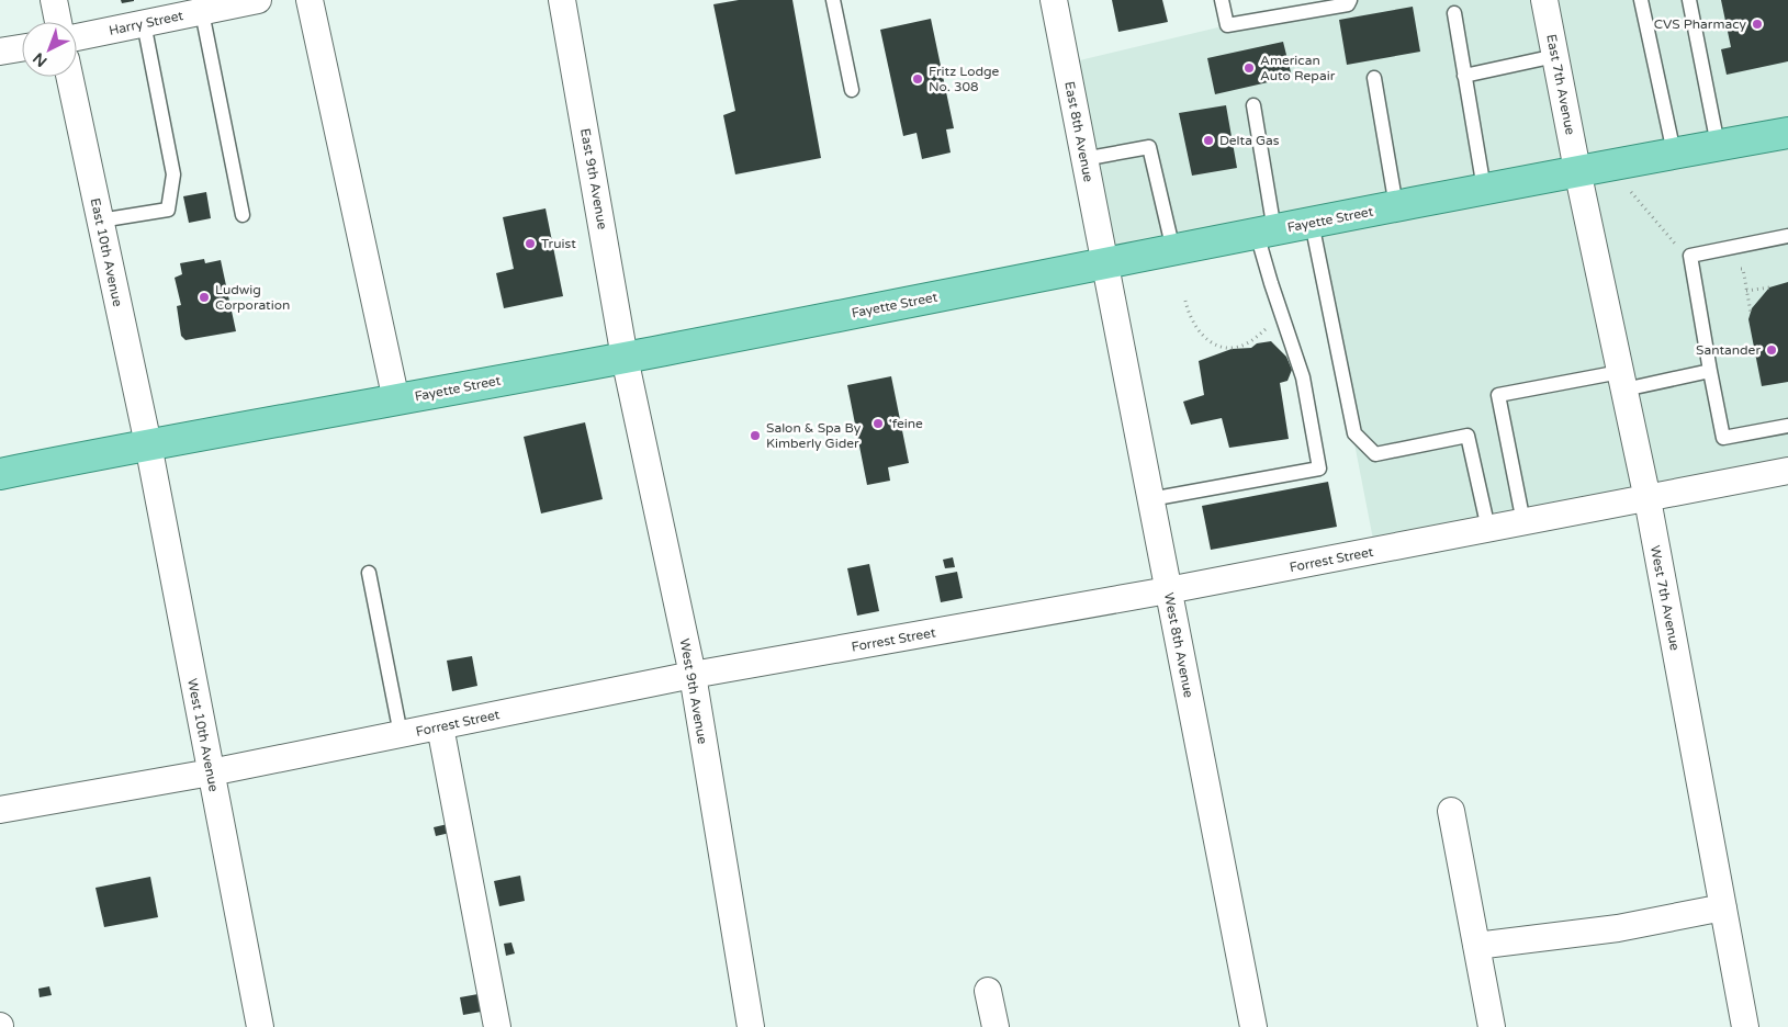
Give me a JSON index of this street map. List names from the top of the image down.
{
  "streets": {
    "main road": ["Fayette Street"],
    "street": [
      "Harry Street",
      "East 7th Avenue",
      "East 8th Avenue",
      "East 9th Avenue",
      "East 10th Avenue",
      "Forrest Street",
      "West 7th Avenue",
      "West 8th Avenue",
      "West 9th Avenue",
      "West 10th Avenue"
    ]
  },
  "crossings": [
    ["East 7th Avenue", "Fayette Street"],
    ["East 7th Avenue", "West 7th Avenue"],
    ["East 8th Avenue", "Fayette Street"],
    ["East 8th Avenue", "West 8th Avenue"],
    ["East 9th Avenue", "Fayette Street"],
    ["East 9th Avenue", "West 9th Avenue"],
    ["Fayette Street", "East 10th Avenue"],
    ["Fayette Street", "West 7th Avenue"],
    ["Fayette Street", "West 8th Avenue"],
    ["Fayette Street", "West 9th Avenue"],
    ["Fayette Street", "West 10th Avenue"],
    ["East 10th Avenue", "West 10th Avenue"],
    ["Forrest Street", "West 7th Avenue"],
    ["Forrest Street", "West 8th Avenue"],
    ["Forrest Street", "West 9th Avenue"],
    ["Forrest Street", "West 10th Avenue"]
  ],
  "places": [
    "CVS Pharmacy",
    "American Auto Repair",
    "Fritz Lodge No. 308",
    "Delta Gas",
    "Truist",
    "Ludwig Corporation",
    "Santander",
    "'feine",
    "Salon & Spa By Kimberly Gider"
  ],
  "north": "bottom left"
}
